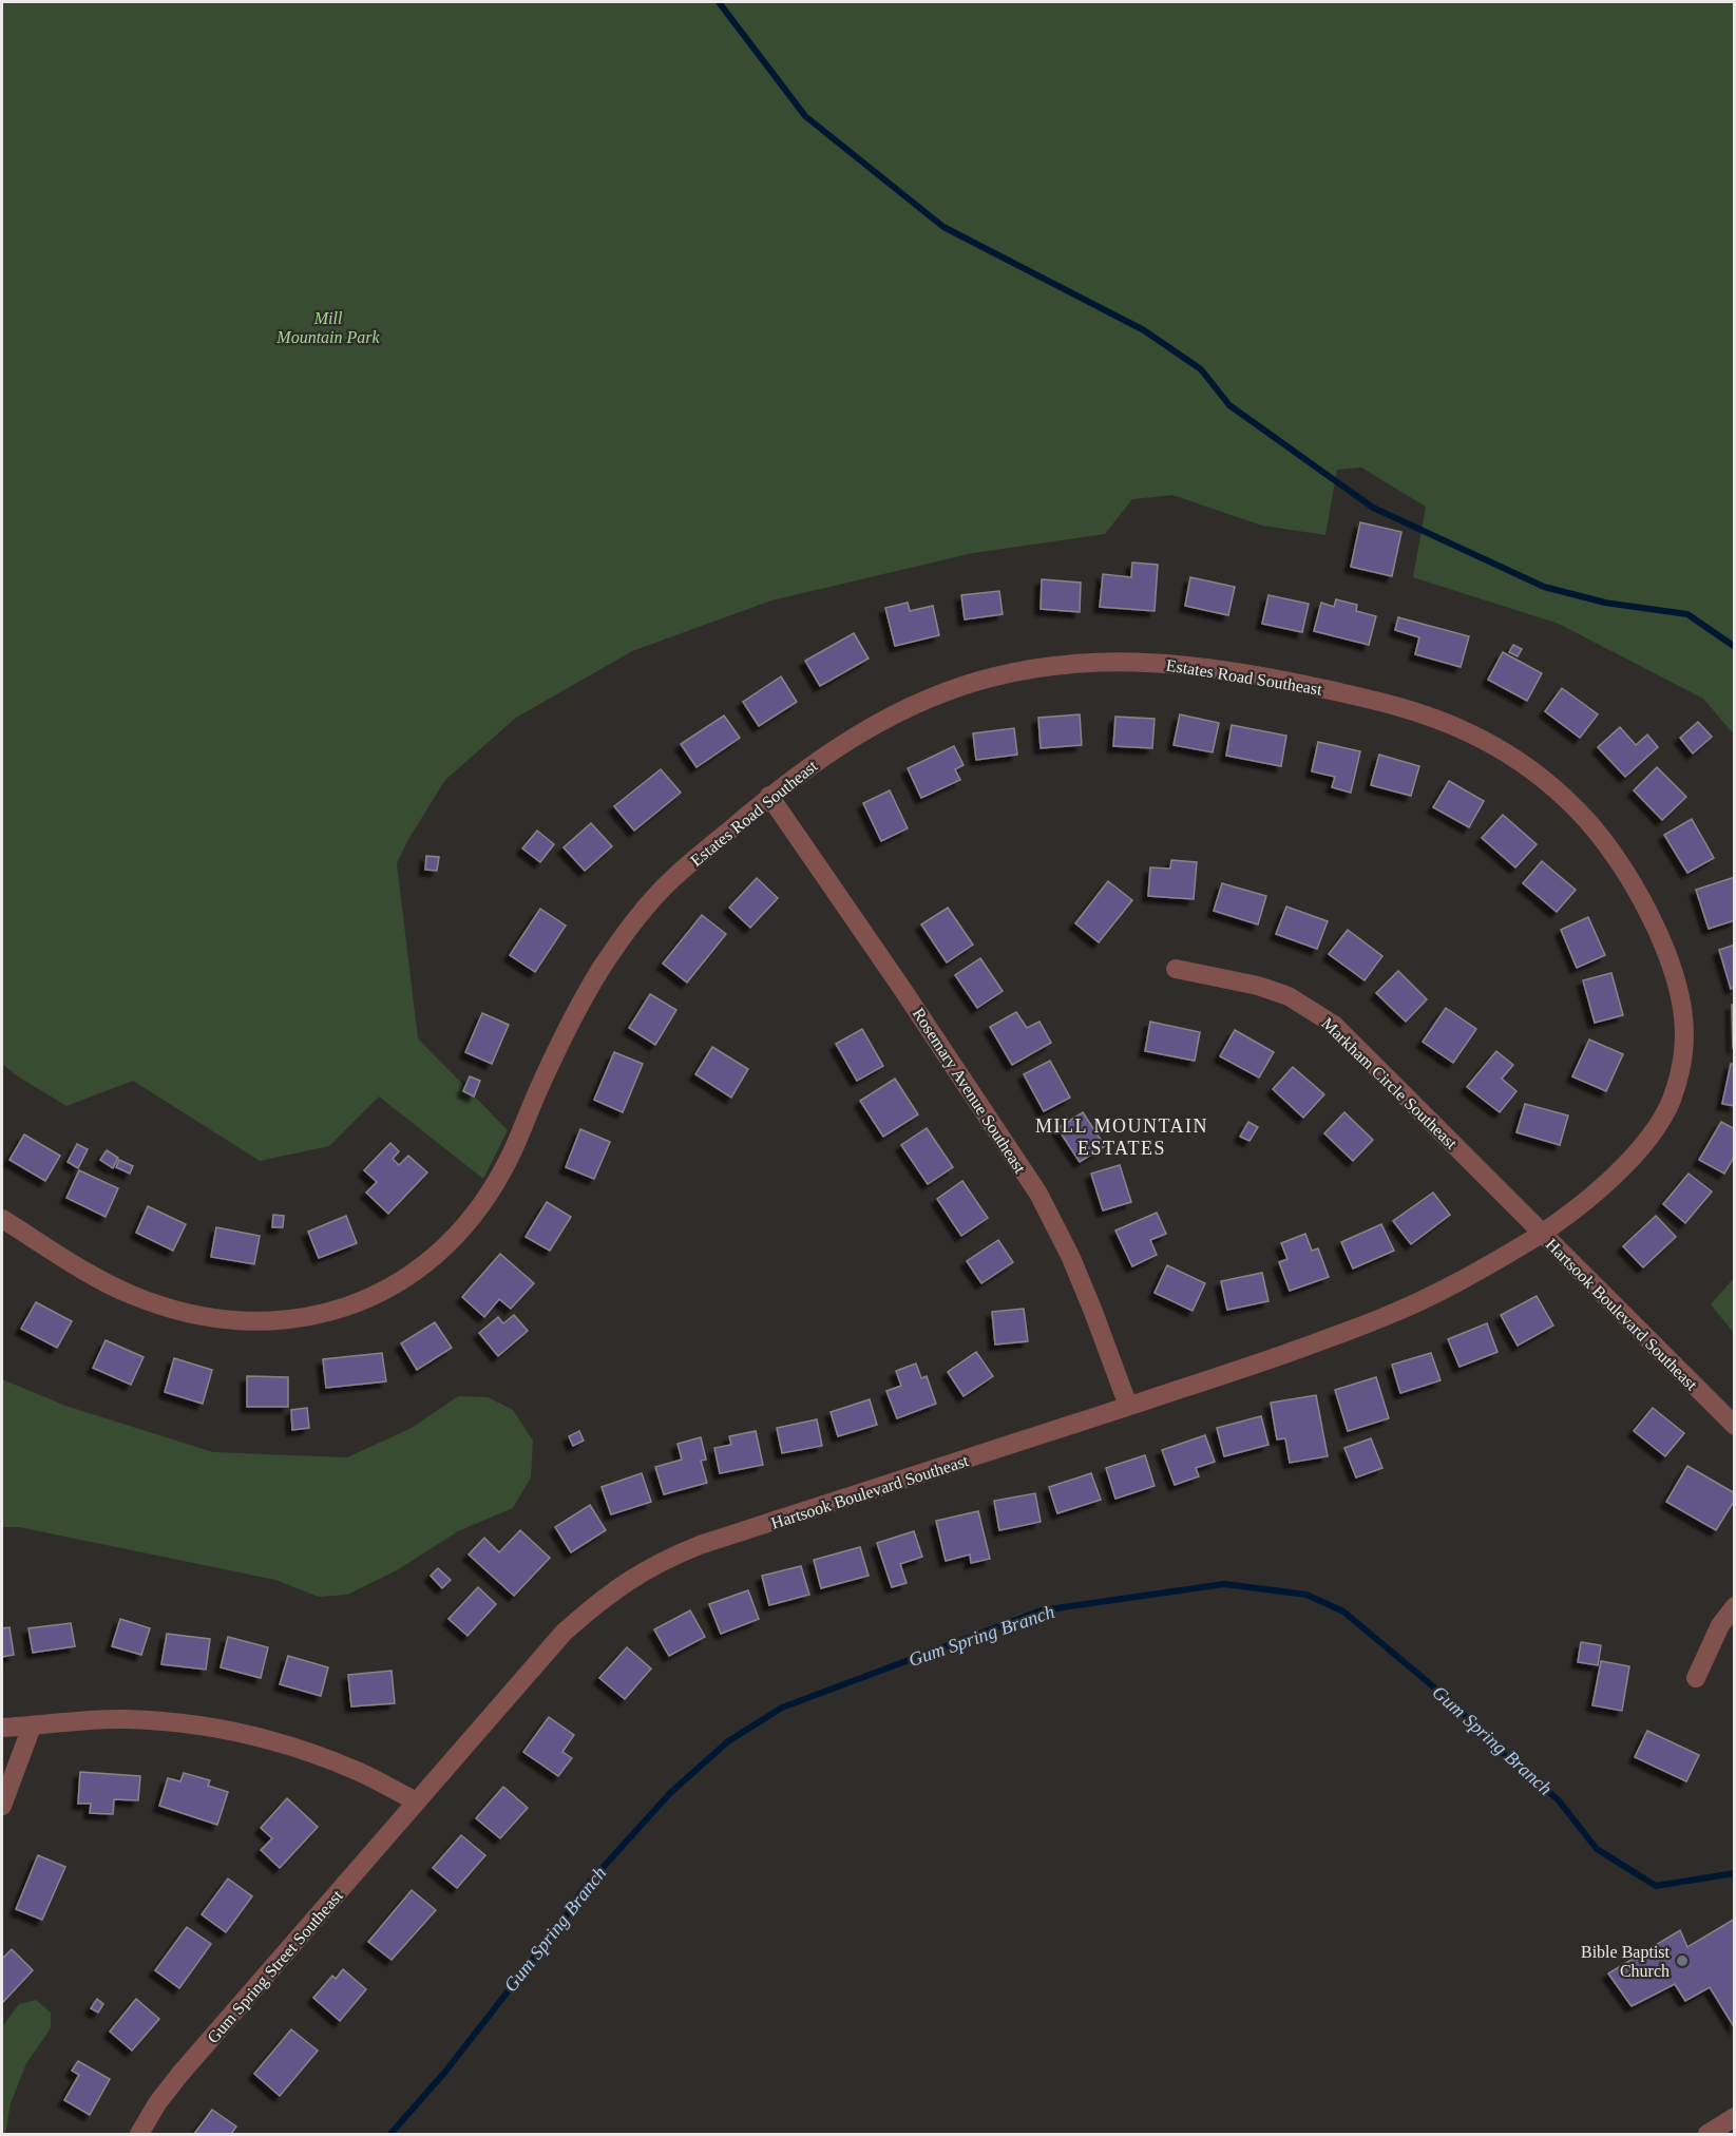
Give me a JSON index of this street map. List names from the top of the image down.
{
  "streets": {
    "street": [
      "Estates Road Southeast",
      "Markham Circle Southeast",
      "Rosemary Avenue Southeast",
      "Hartsook Boulevard Southeast",
      "Gum Spring Street Southeast"
    ]
  },
  "crossings": [
    ["Estates Road Southeast", "Markham Circle Southeast"],
    ["Estates Road Southeast", "Rosemary Avenue Southeast"],
    ["Estates Road Southeast", "Hartsook Boulevard Southeast"],
    ["Markham Circle Southeast", "Hartsook Boulevard Southeast"],
    ["Rosemary Avenue Southeast", "Hartsook Boulevard Southeast"],
    ["Hartsook Boulevard Southeast", "Gum Spring Street Southeast"]
  ],
  "districts": ["MILL MOUNTAIN ESTATES"],
  "water": ["Gum Spring Branch"],
  "parks": ["Mill Mountain Park"],
  "places": ["Bible Baptist Church"]
}
